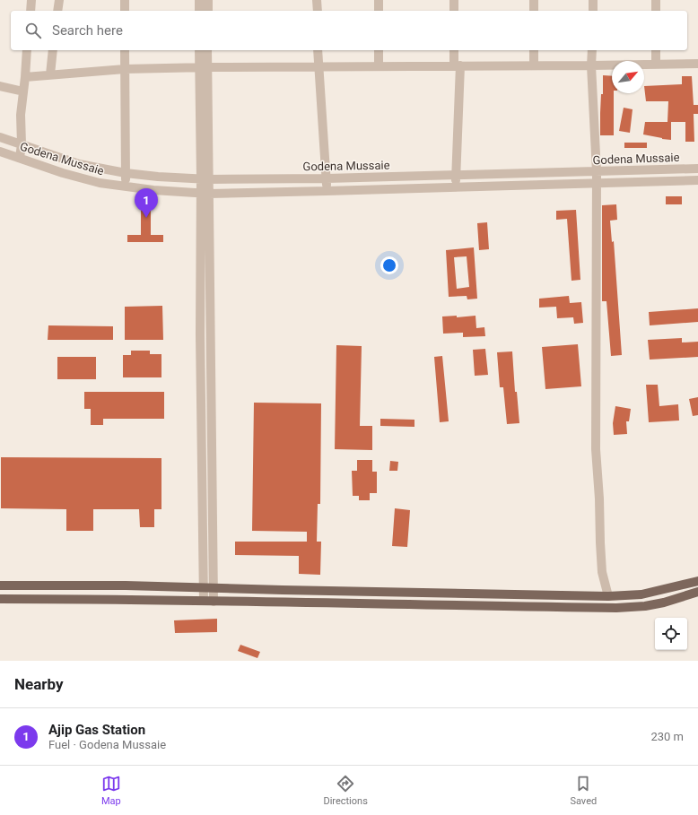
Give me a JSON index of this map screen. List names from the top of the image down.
{
  "streets": {
    "street": ["Godena Mussaie"]
  },
  "north": "top right",
  "page": {
    "search": "Search here",
    "pins": "1",
    "heading": "Nearby",
    "list": [
      {
        "mark": "1",
        "name": "Ajip Gas Station",
        "note": "Fuel · Godena Mussaie",
        "value": "230 m"
      }
    ],
    "nav": ["Map", "Directions", "Saved"]
  }
}
